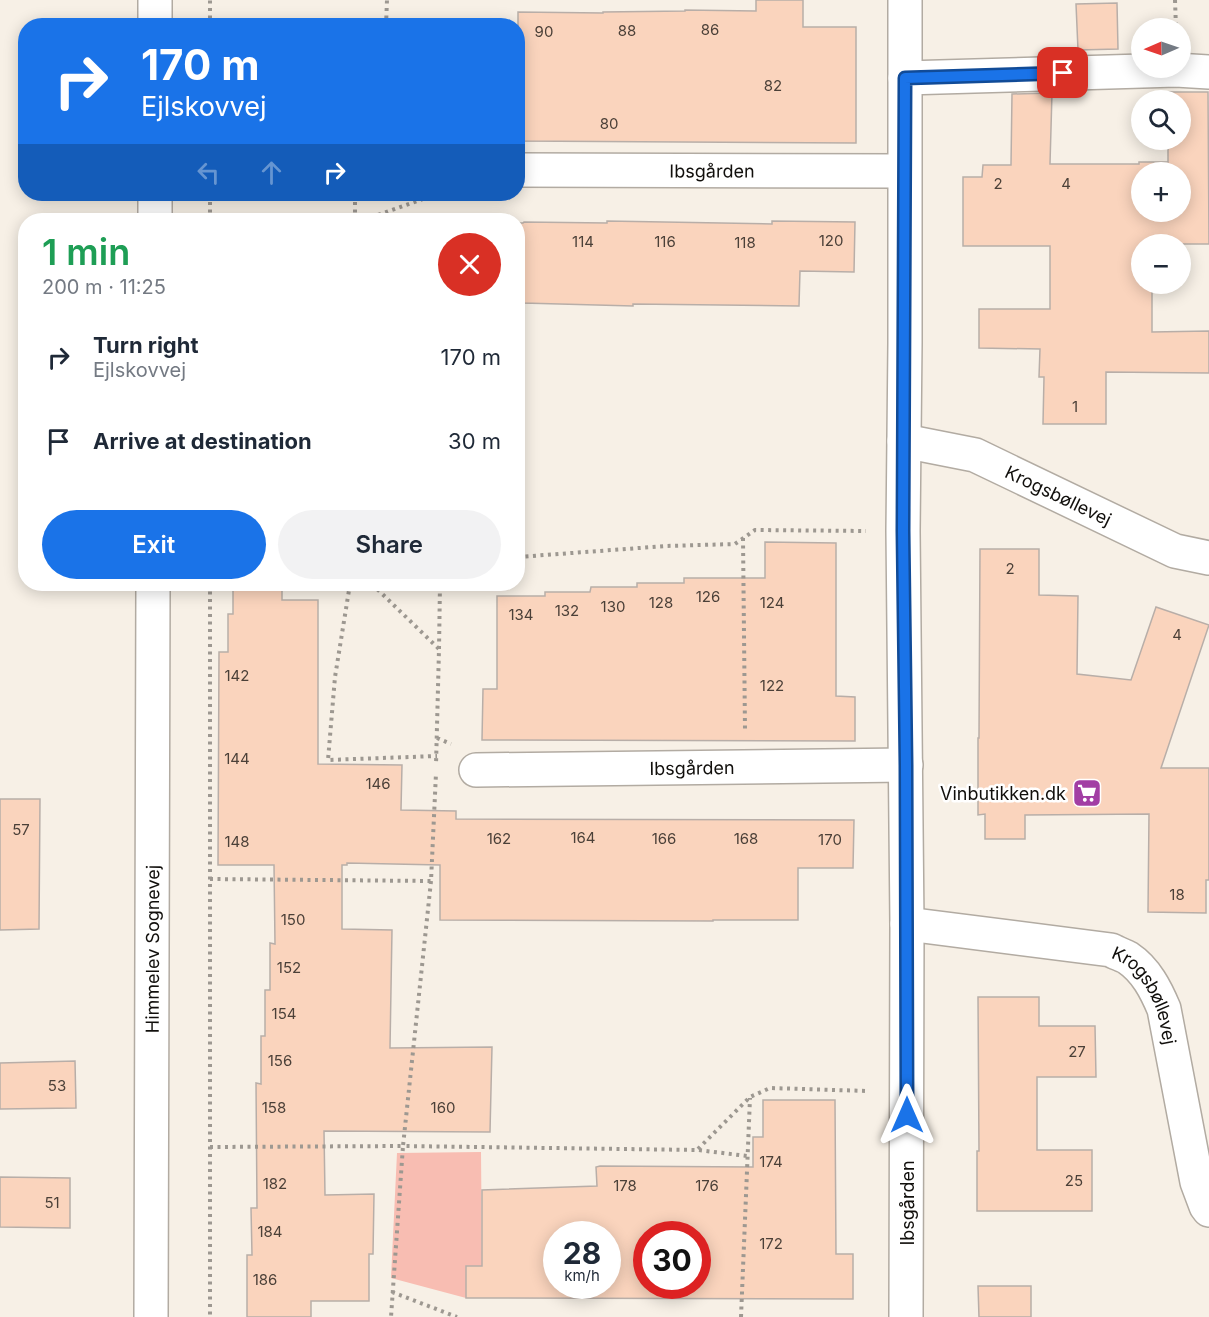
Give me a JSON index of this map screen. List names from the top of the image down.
{
  "streets": {
    "street": ["Ibsgården", "Krogsbøllevej", "Himmelev Sognevej"]
  },
  "crossings": [
    ["Ibsgården", "Krogsbøllevej"]
  ],
  "places": {
    "supermarket": ["Vinbutikken.dk"]
  },
  "house_numbers": [
    "86",
    "88",
    "90",
    "82",
    "80",
    "2",
    "4",
    "120",
    "114",
    "116",
    "118",
    "1",
    "2",
    "126",
    "128",
    "124",
    "130",
    "132",
    "134",
    "4",
    "142",
    "122",
    "144",
    "146",
    "57",
    "164",
    "162",
    "166",
    "168",
    "170",
    "148",
    "18",
    "150",
    "152",
    "154",
    "27",
    "156",
    "53",
    "158",
    "160",
    "174",
    "25",
    "182",
    "178",
    "176",
    "51",
    "184",
    "172",
    "186"
  ],
  "north": "left",
  "page": {
    "map_buttons": ["+", "−"],
    "turn": ["170 m", "Ejlskovvej"],
    "heading": ["1 min", "200 m · 11:25"],
    "list": [
      {
        "name": "Turn right",
        "note": "Ejlskovvej",
        "value": "170 m"
      },
      {
        "name": "Arrive at destination",
        "value": "30 m"
      }
    ],
    "buttons": ["Exit", "Share"],
    "speed": "28 km/h",
    "limit": "30"
  }
}
